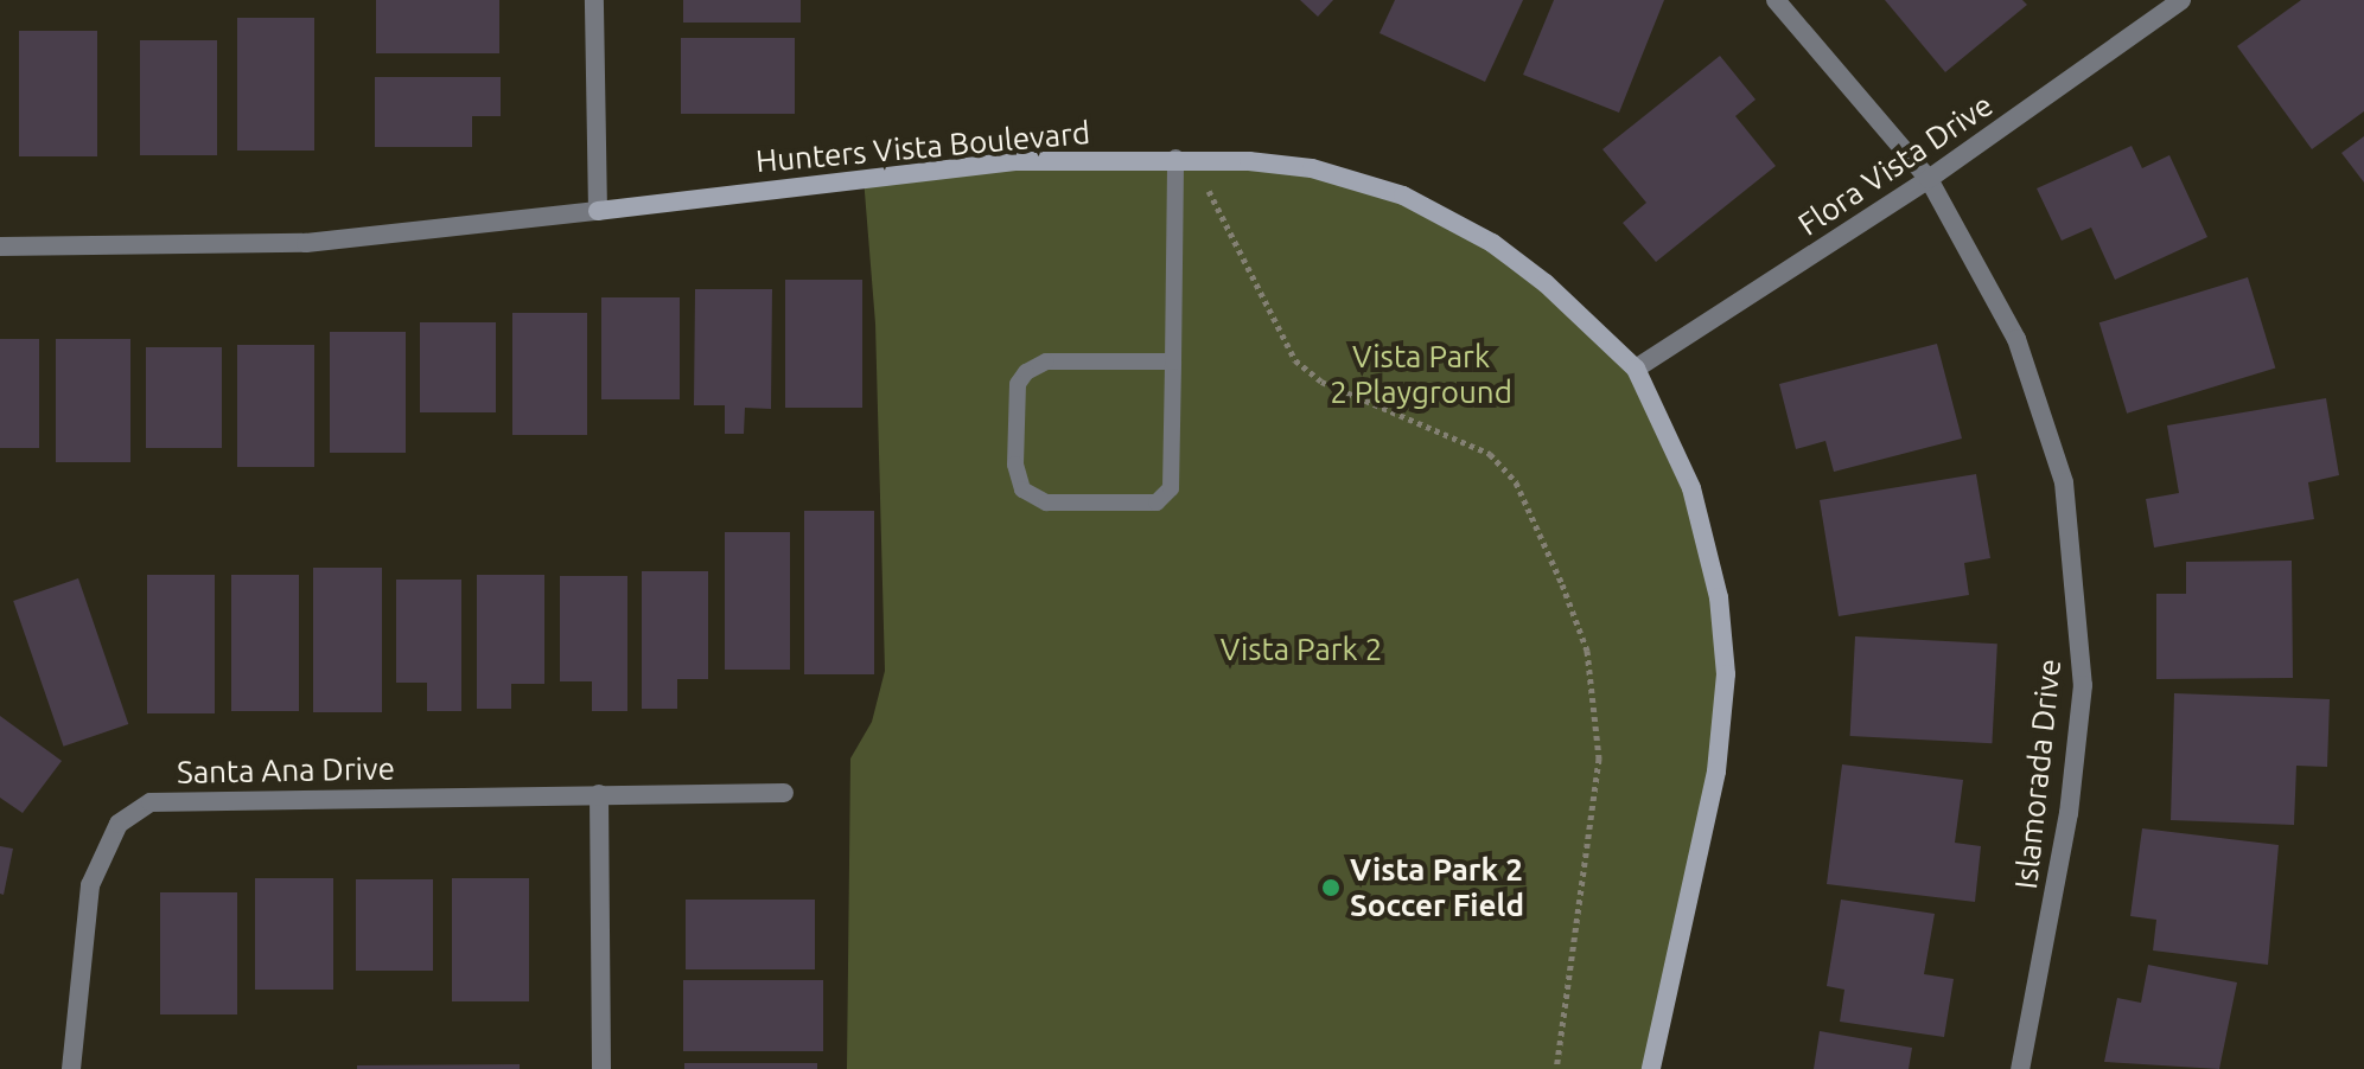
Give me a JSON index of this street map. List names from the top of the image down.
{
  "streets": {
    "street": [
      "Hunters Vista Boulevard",
      "Flora Vista Drive",
      "Santa Ana Drive",
      "Islamorada Drive"
    ]
  },
  "crossings": [
    ["Hunters Vista Boulevard", "Flora Vista Drive"],
    ["Flora Vista Drive", "Islamorada Drive"]
  ],
  "parks": ["Vista Park 2 Playground", "Vista Park 2"],
  "places": ["Vista Park 2 Soccer Field"]
}
